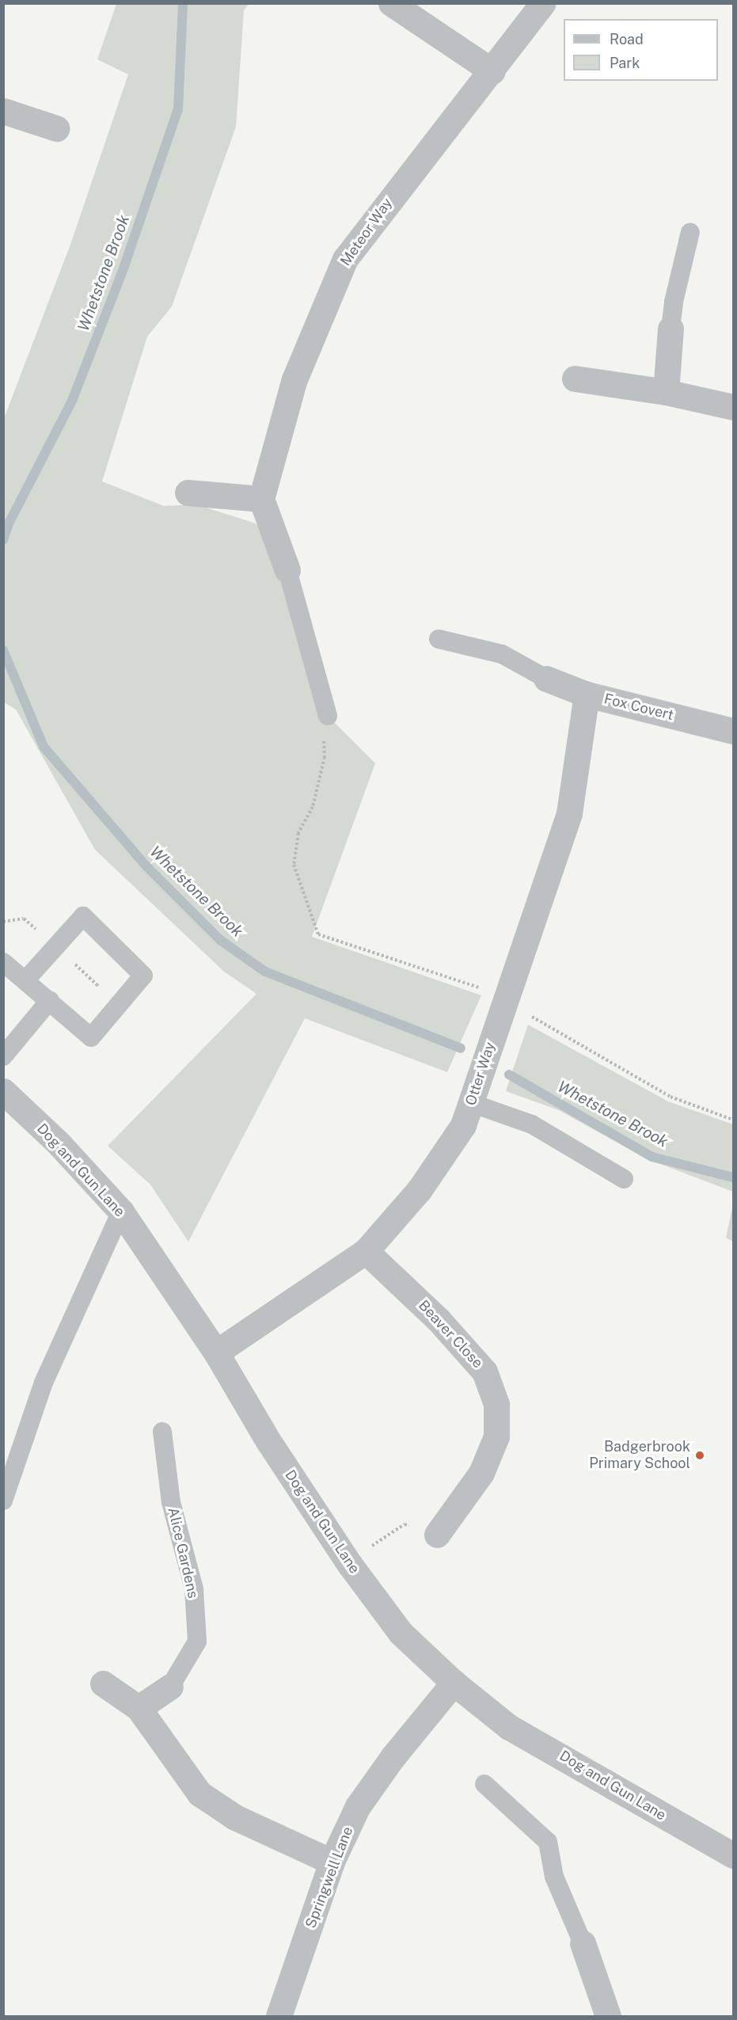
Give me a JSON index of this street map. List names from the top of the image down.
{
  "streets": {
    "street": [
      "Meteor Way",
      "Fox Covert",
      "Otter Way",
      "Dog and Gun Lane",
      "Beaver Close",
      "Alice Gardens",
      "Springwell Lane"
    ]
  },
  "crossings": [
    ["Fox Covert", "Otter Way"],
    ["Otter Way", "Dog and Gun Lane"],
    ["Otter Way", "Beaver Close"],
    ["Dog and Gun Lane", "Springwell Lane"]
  ],
  "water": ["Whetstone Brook"],
  "places": ["Badgerbrook Primary School"],
  "legend": ["Road", "Park"]
}
